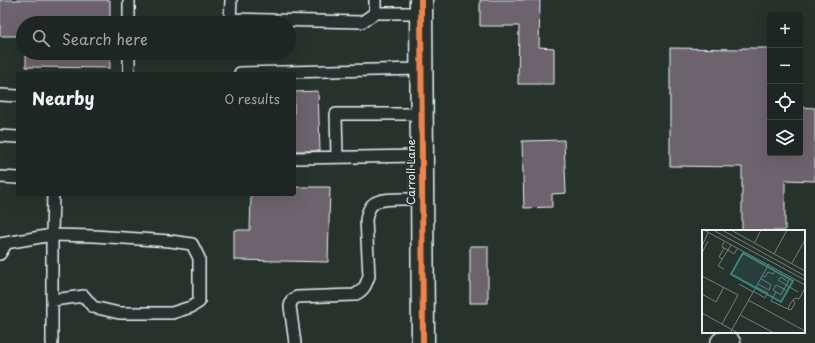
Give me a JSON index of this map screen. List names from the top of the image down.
{
  "streets": {
    "street": ["Carroll Lane"]
  },
  "page": {
    "map_buttons": ["+", "−"],
    "search": "Search here",
    "heading": ["Nearby", "0 results"]
  }
}
